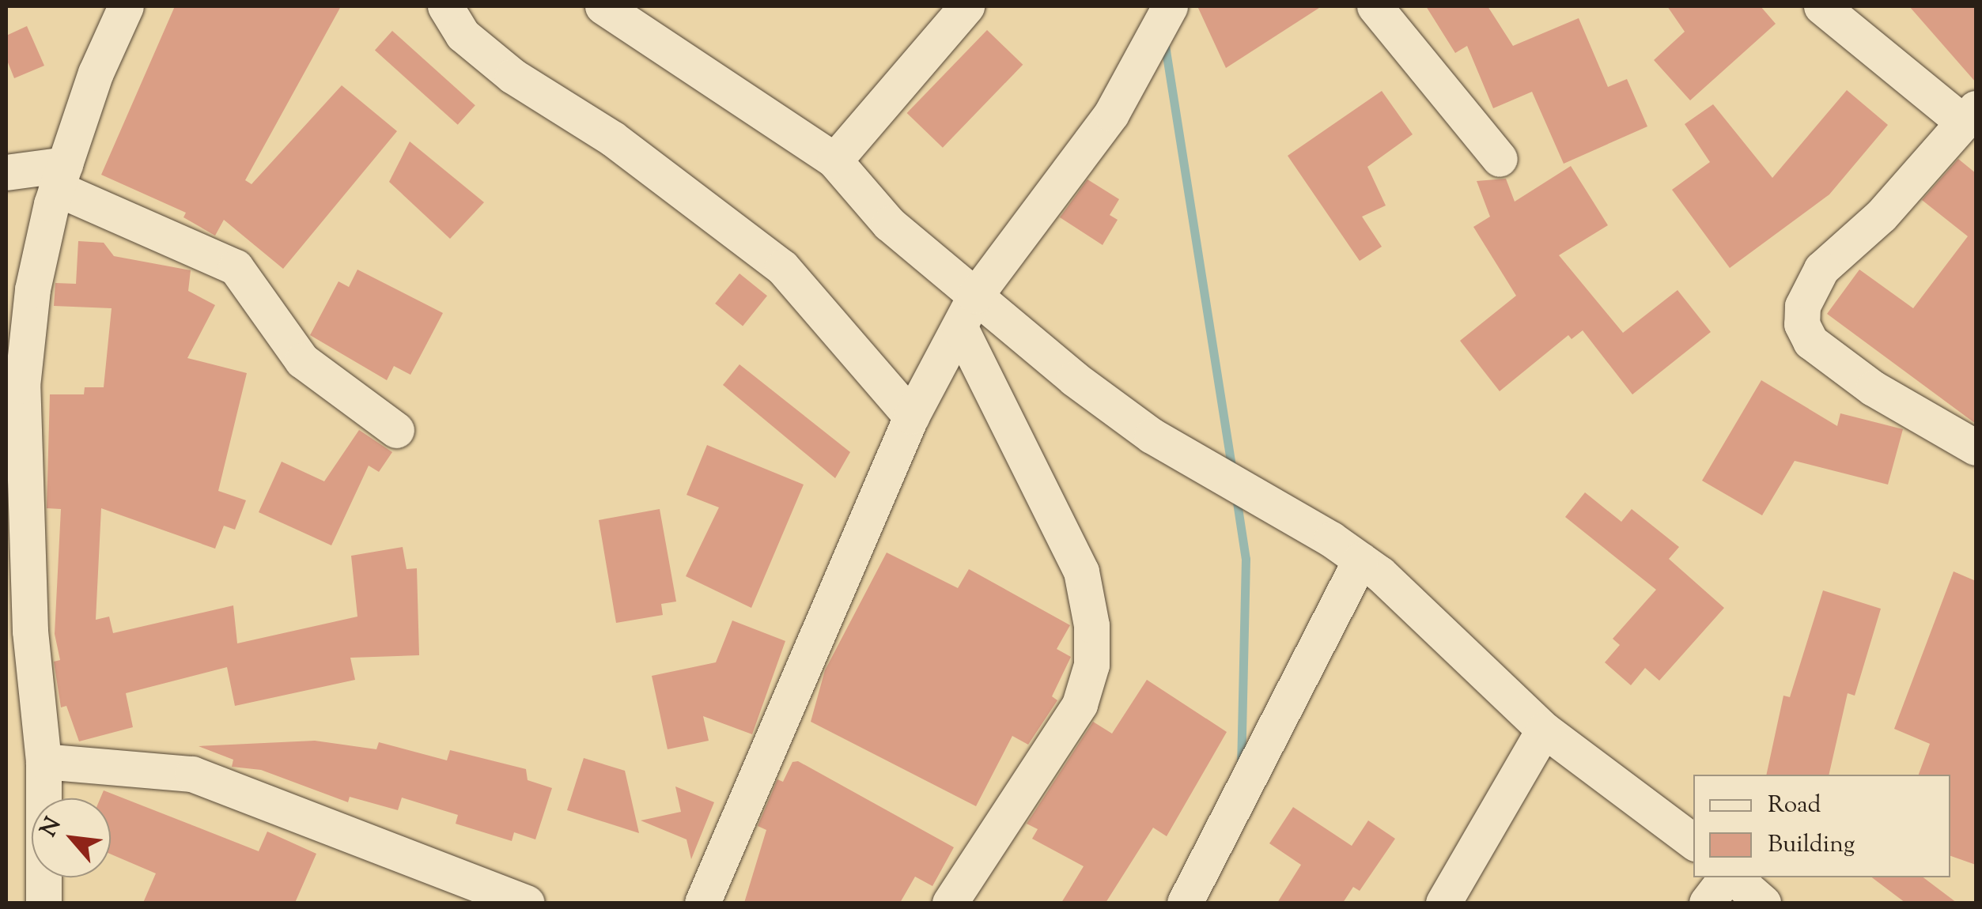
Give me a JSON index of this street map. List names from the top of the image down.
{
  "legend": ["Road", "Building"],
  "north": "top left"
}
